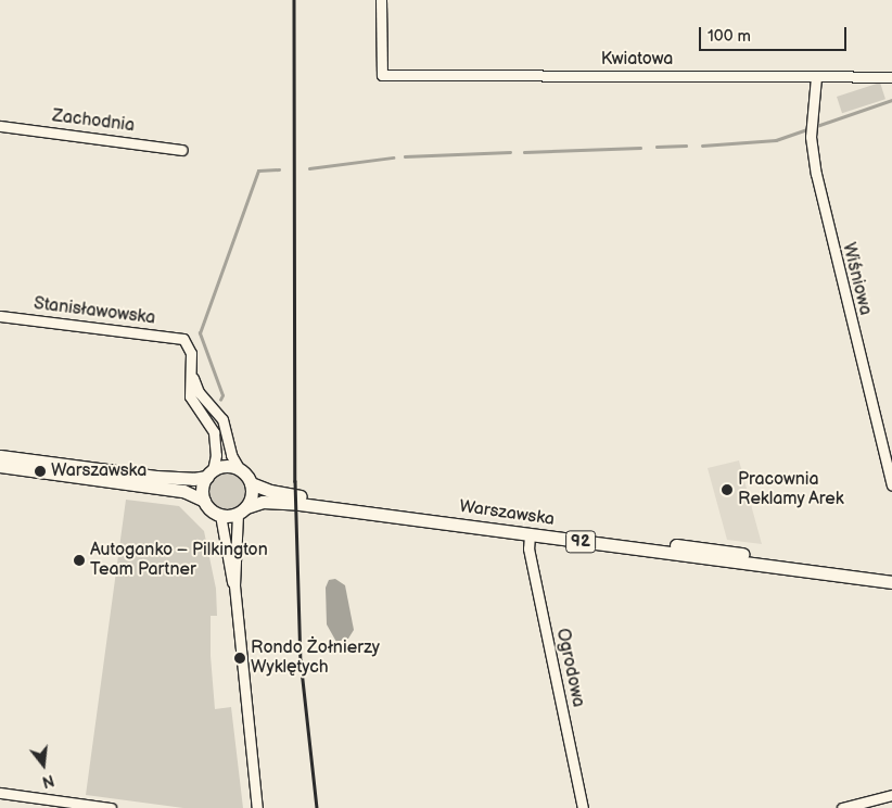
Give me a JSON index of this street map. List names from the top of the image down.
{
  "streets": {
    "main road": ["Warszawska", "92"],
    "street": [
      "Kwiatowa",
      "Zachodnia",
      "Wiśniowa",
      "Stanisławowska",
      "Ogrodowa"
    ]
  },
  "crossings": [
    ["Kwiatowa", "Wiśniowa"],
    ["Warszawska", "92"],
    ["Warszawska", "Ogrodowa"]
  ],
  "places": [
    "Warszawska",
    "Pracownia Reklamy Arek",
    "Autoganko – Pilkington Team Partner",
    "Rondo Żołnierzy Wyklętych"
  ],
  "scale_bar": "100 m",
  "north": "bottom"
}
